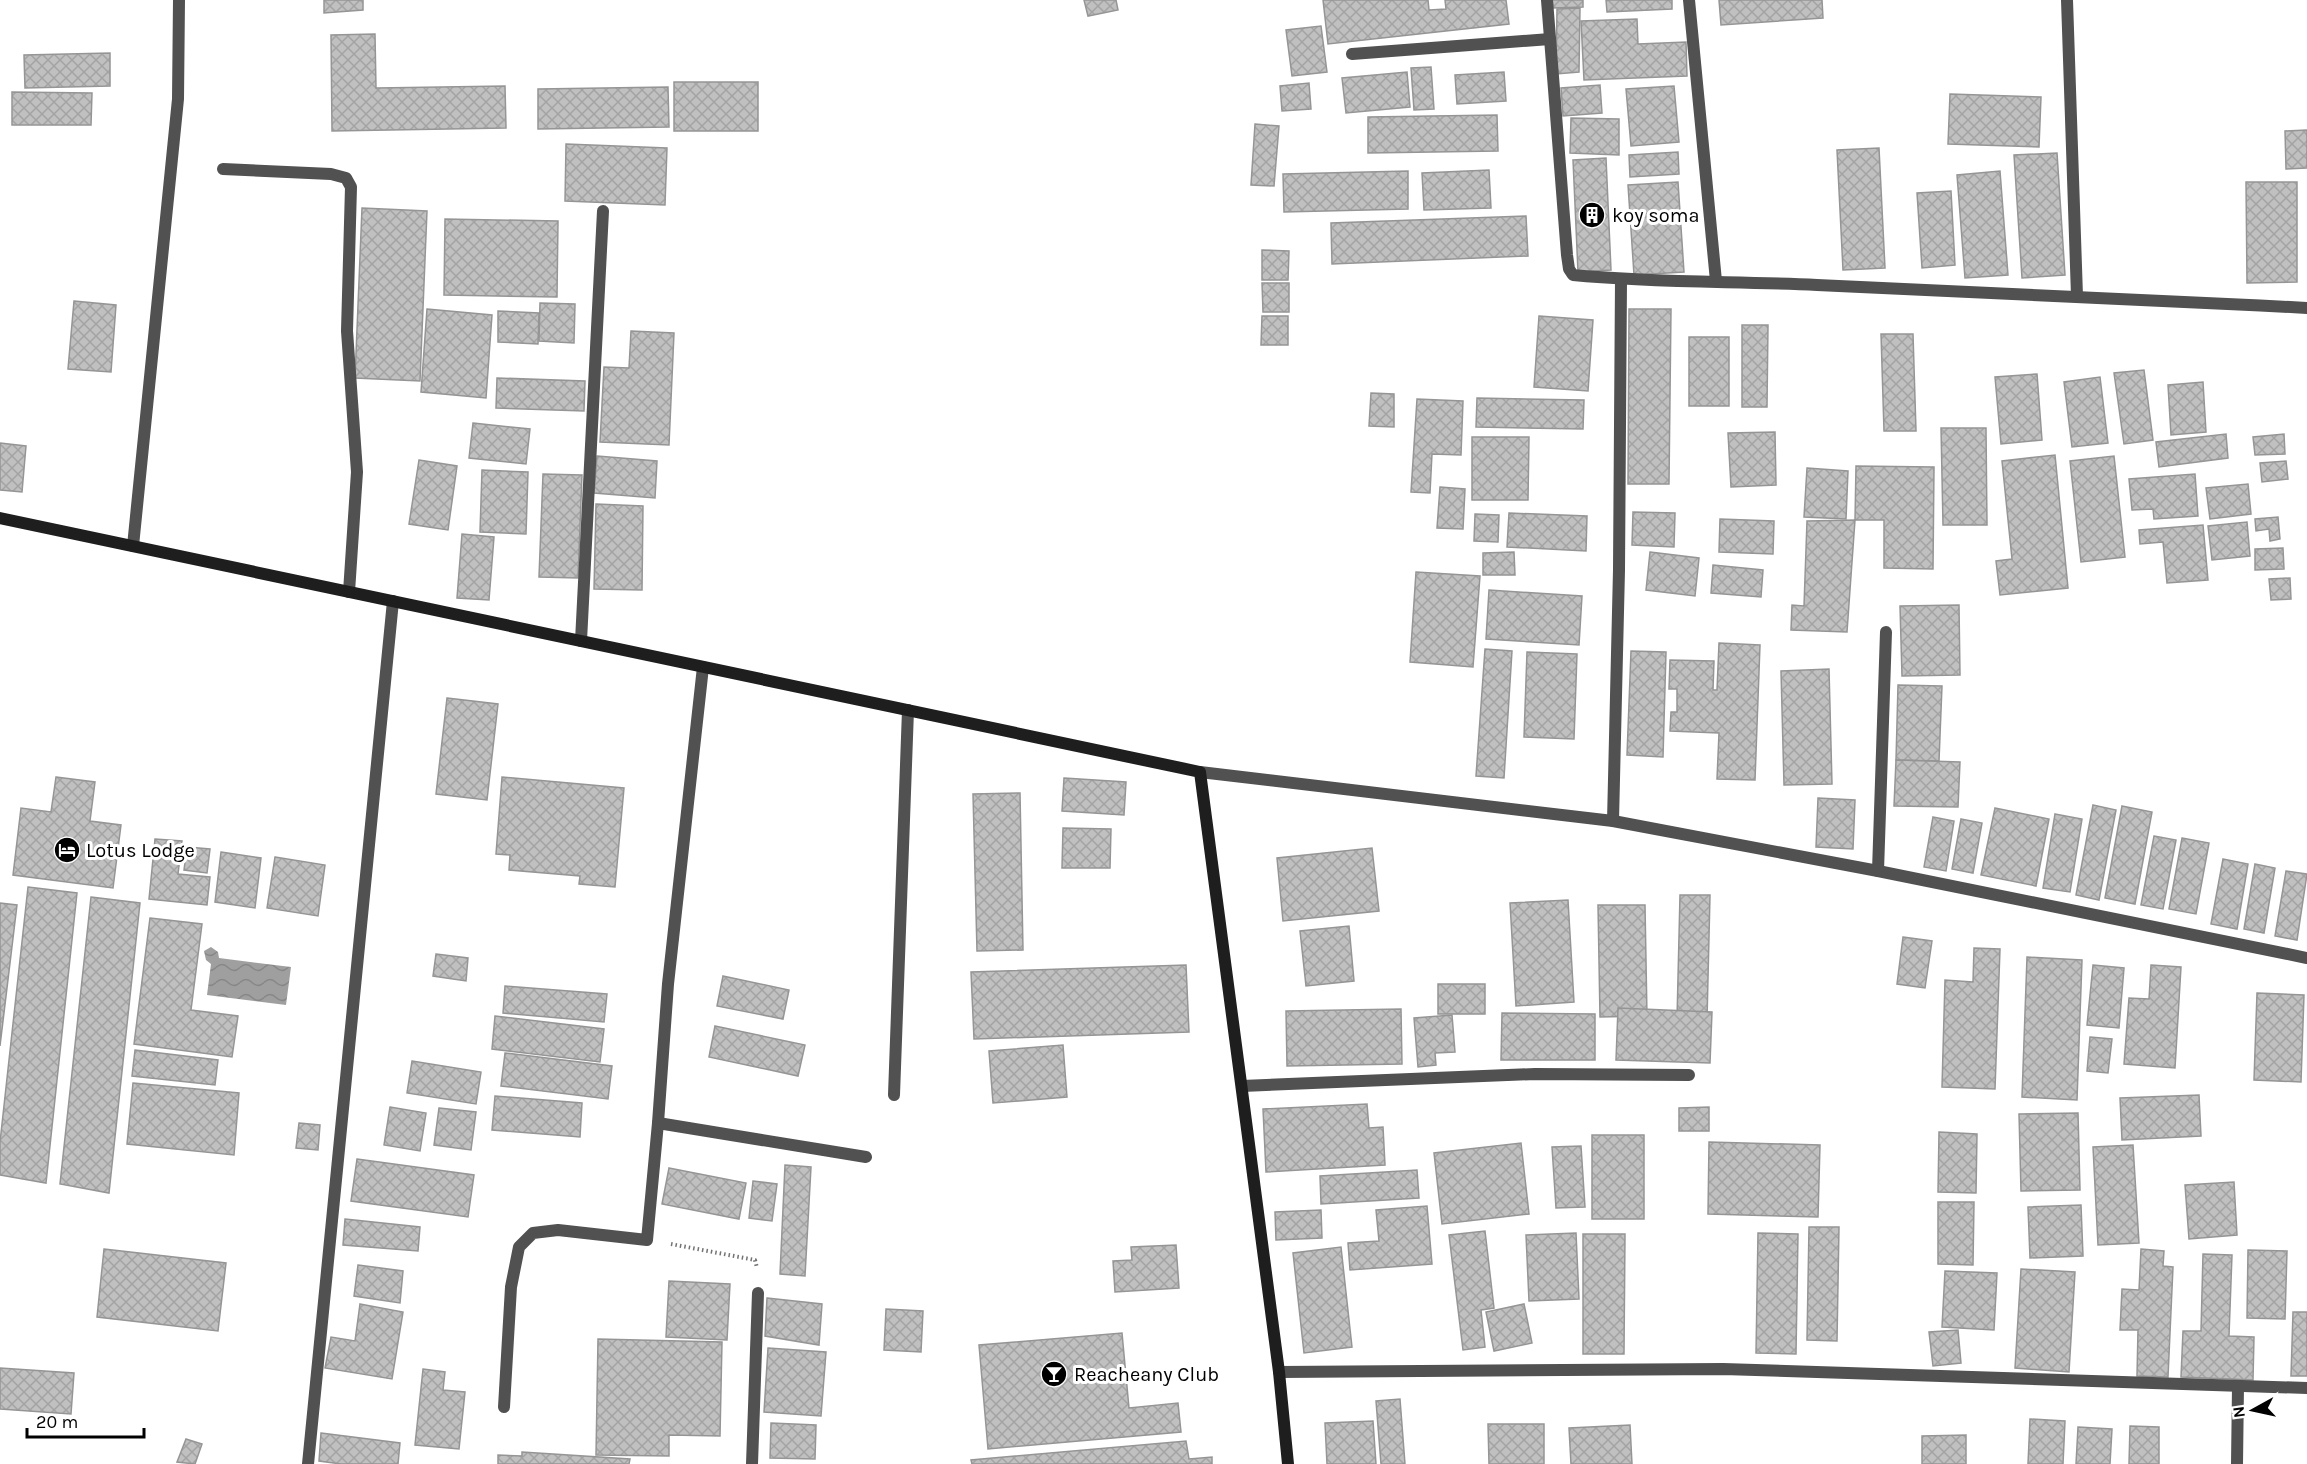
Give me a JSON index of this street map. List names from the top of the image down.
{
  "places": {
    "building": ["koy soma"],
    "hotel": ["Lotus Lodge"],
    "bar": ["Reacheany Club"]
  },
  "scale_bar": "20 m",
  "north": "left"
}
